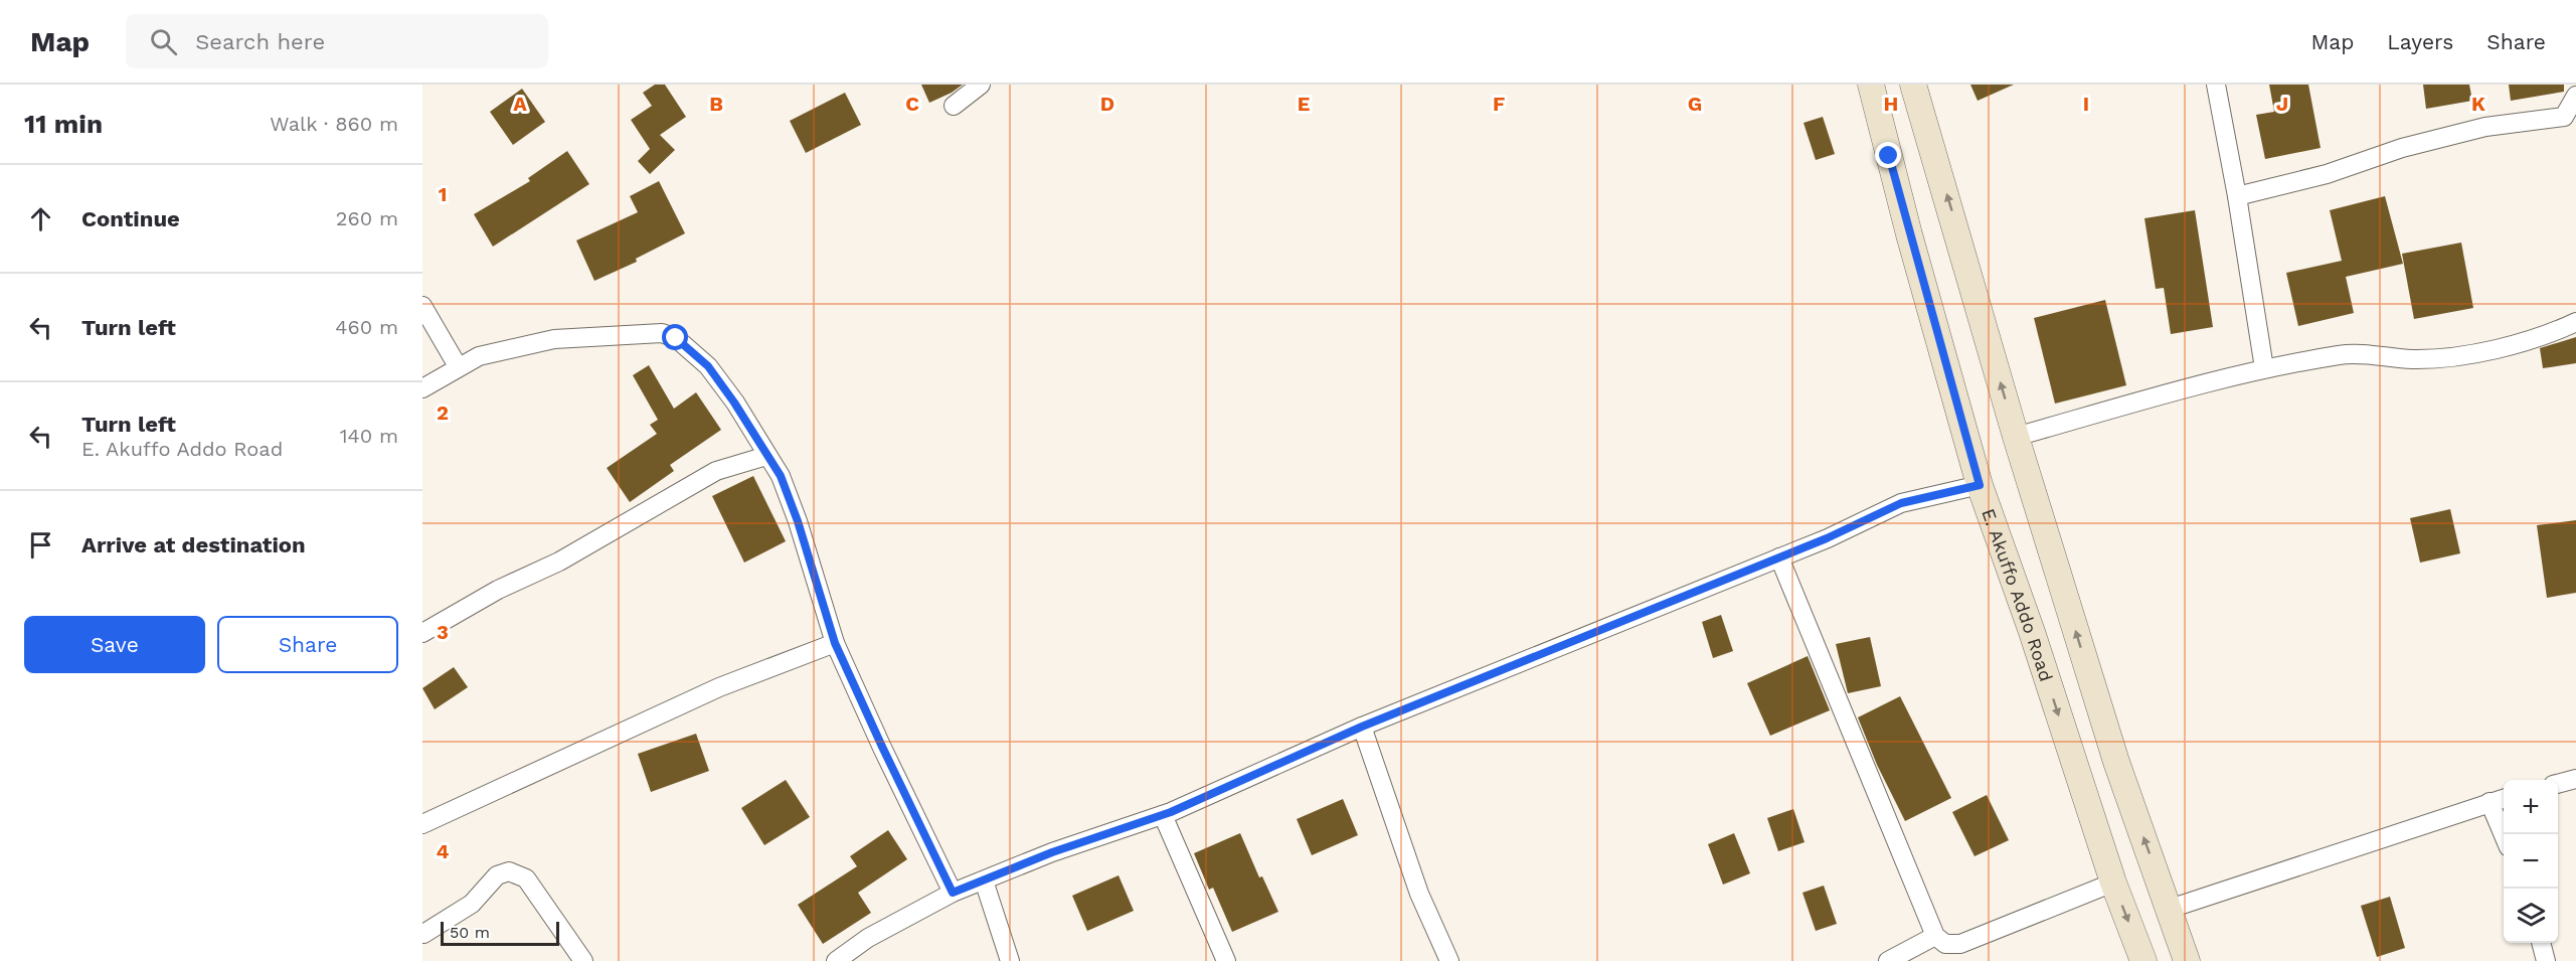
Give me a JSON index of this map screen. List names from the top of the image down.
{
  "streets": {
    "main road": ["E. Akuffo Addo Road"]
  },
  "scale_bar": "50 m",
  "page": {
    "header": "Map",
    "search": "Search here",
    "nav": ["Map", "Layers", "Share"],
    "heading": ["11 min", "Walk · 860 m"],
    "list": [
      ["Continue", "260 m"],
      ["Turn left", "460 m"],
      ["Turn left", "E. Akuffo Addo Road", "140 m"],
      "Arrive at destination"
    ],
    "buttons": ["Save", "Share"],
    "map_buttons": ["+", "−"],
    "scale": "50 m"
  },
  "grid": {
    "columns": [
      "A",
      "B",
      "C",
      "D",
      "E",
      "F",
      "G",
      "H",
      "I",
      "J",
      "K"
    ],
    "rows": [
      "1",
      "2",
      "3",
      "4"
    ]
  }
}
